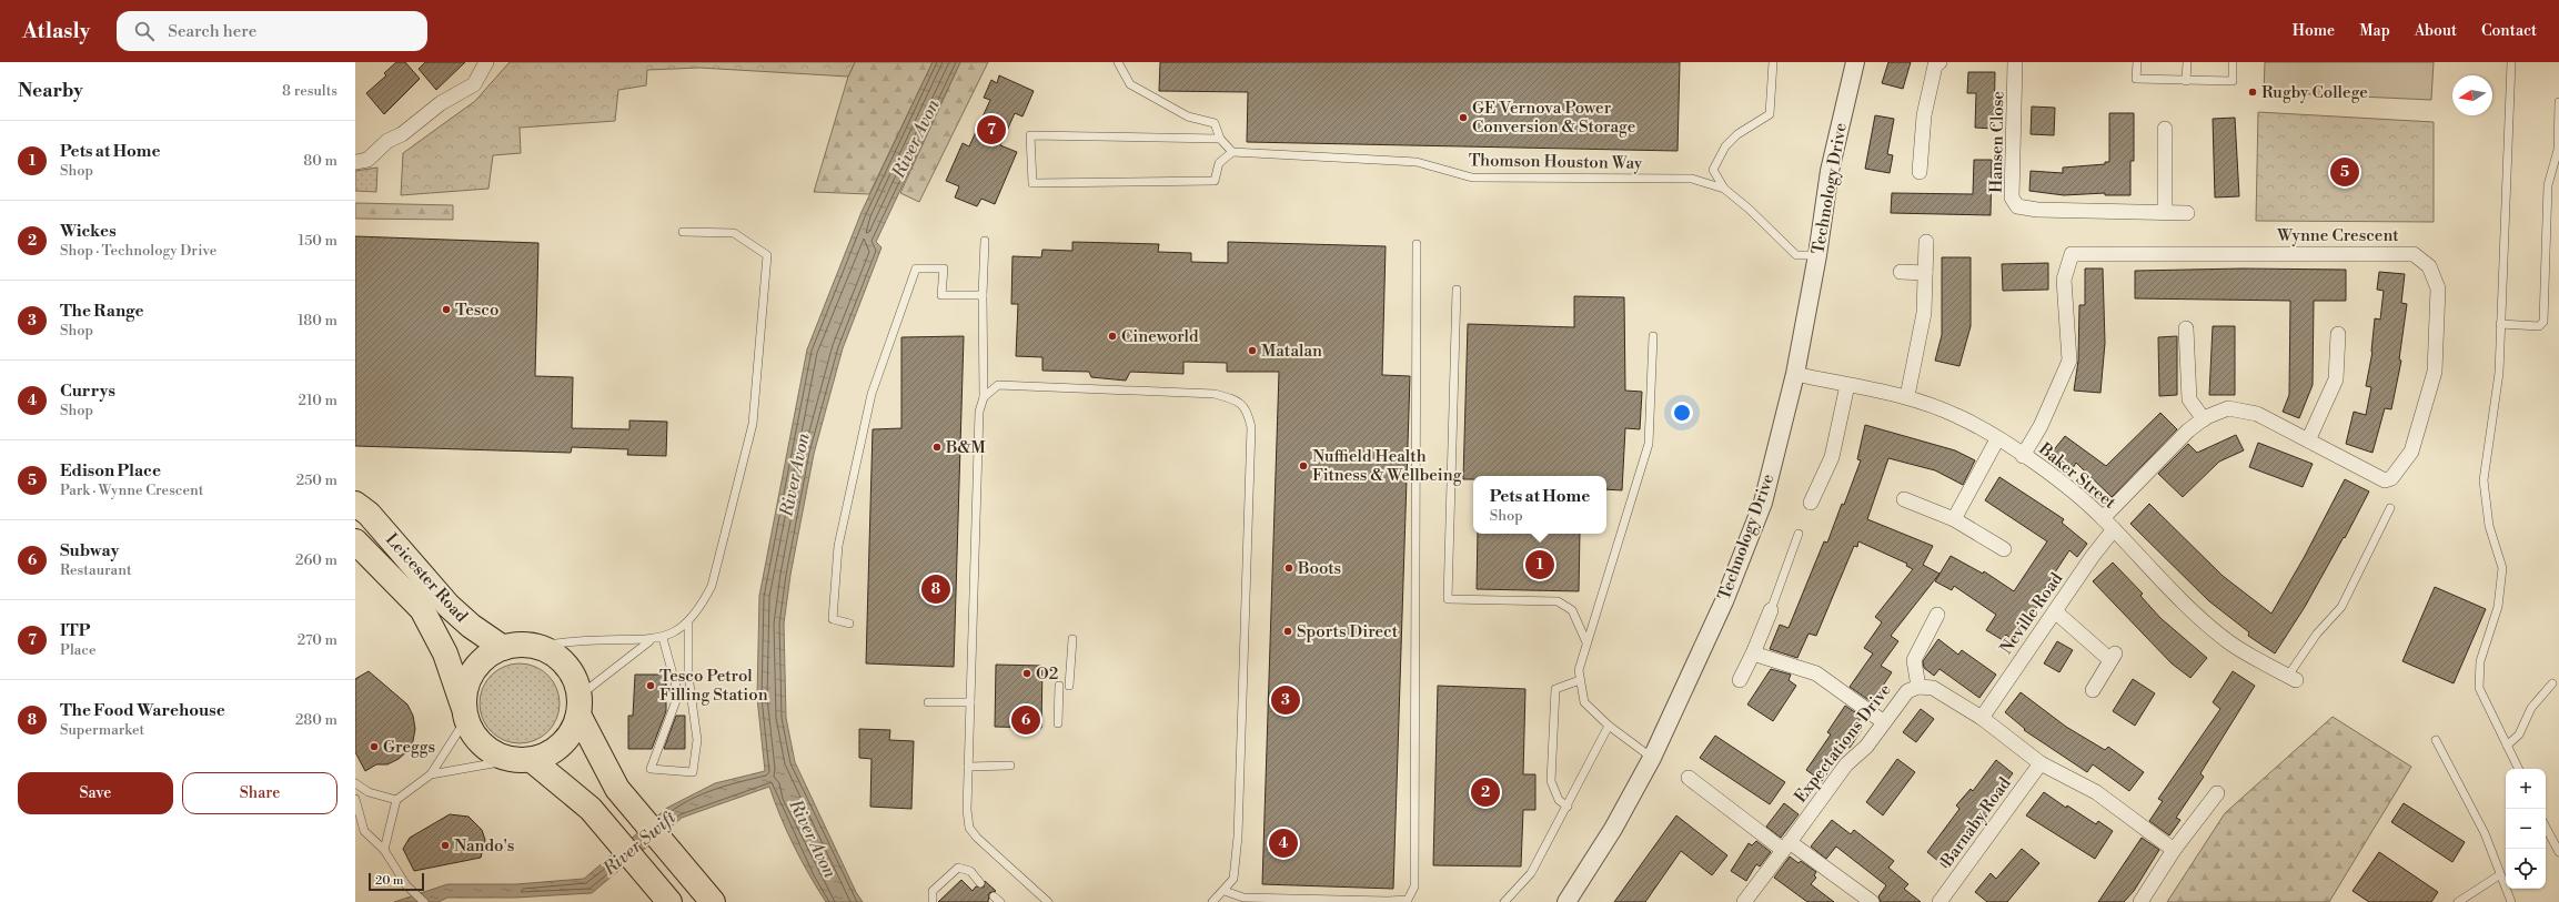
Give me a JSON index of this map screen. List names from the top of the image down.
{
  "streets": {
    "highway": ["Leicester Road"],
    "street": [
      "Hansen Close",
      "Technology Drive",
      "Wynne Crescent",
      "Baker Street",
      "Neville Road",
      "Expectations Drive",
      "Barnaby Road"
    ],
    "lane": ["Thomson Houston Way"]
  },
  "crossings": [
    ["Thomson Houston Way", "Technology Drive"],
    ["Technology Drive", "Baker Street"],
    ["Wynne Crescent", "Baker Street"],
    ["Baker Street", "Neville Road"],
    ["Neville Road", "Expectations Drive"],
    ["Expectations Drive", "Barnaby Road"]
  ],
  "water": ["River Avon", "River Swift"],
  "places": [
    "Rugby College",
    "GE Vernova Power Conversion & Storage",
    "Tesco",
    "Cineworld",
    "Matalan",
    "B&M",
    "Nuffield Health Fitness & Wellbeing",
    "Boots",
    "Sports Direct",
    "O2",
    "Tesco Petrol Filling Station",
    "Greggs",
    "Nando's"
  ],
  "scale_bar": "20 m",
  "north": "left",
  "page": {
    "header": "Atlasly",
    "search": "Search here",
    "nav": [
      "Home",
      "Map",
      "About",
      "Contact"
    ],
    "heading": ["Nearby", "8 results"],
    "pins": [
      "7",
      "5",
      "1",
      "8",
      "3",
      "6",
      "2",
      "4"
    ],
    "list": [
      {
        "mark": "1",
        "name": "Pets at Home",
        "note": "Shop",
        "value": "80 m"
      },
      {
        "mark": "2",
        "name": "Wickes",
        "note": "Shop · Technology Drive",
        "value": "150 m"
      },
      {
        "mark": "3",
        "name": "The Range",
        "note": "Shop",
        "value": "180 m"
      },
      {
        "mark": "4",
        "name": "Currys",
        "note": "Shop",
        "value": "210 m"
      },
      {
        "mark": "5",
        "name": "Edison Place",
        "note": "Park · Wynne Crescent",
        "value": "250 m"
      },
      {
        "mark": "6",
        "name": "Subway",
        "note": "Restaurant",
        "value": "260 m"
      },
      {
        "mark": "7",
        "name": "ITP",
        "note": "Place",
        "value": "270 m"
      },
      {
        "mark": "8",
        "name": "The Food Warehouse",
        "note": "Supermarket",
        "value": "280 m"
      }
    ],
    "popup": ["Pets at Home", "Shop"],
    "buttons": ["Save", "Share"],
    "map_buttons": ["+", "−"],
    "scale": "20 m"
  }
}
